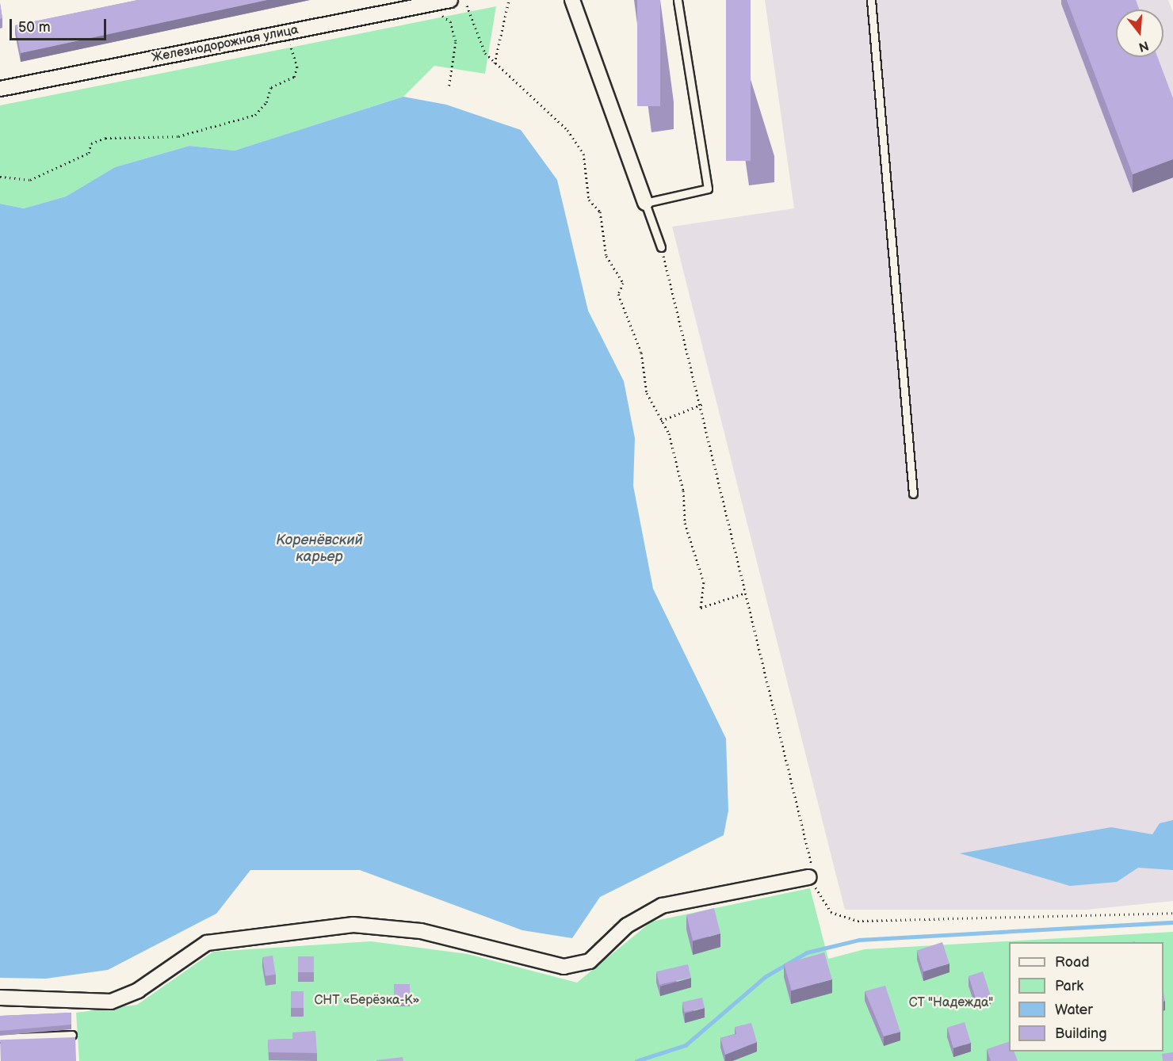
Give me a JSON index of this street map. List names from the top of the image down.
{
  "streets": {
    "street": ["Железнодорожная улица"]
  },
  "water": ["Коренёвский карьер"],
  "parks": ["СНТ «Берёзка-К»", "СТ \"Надежда\""],
  "legend": [
    "Road",
    "Park",
    "Water",
    "Building"
  ],
  "scale_bar": "50 m",
  "north": "bottom"
}
